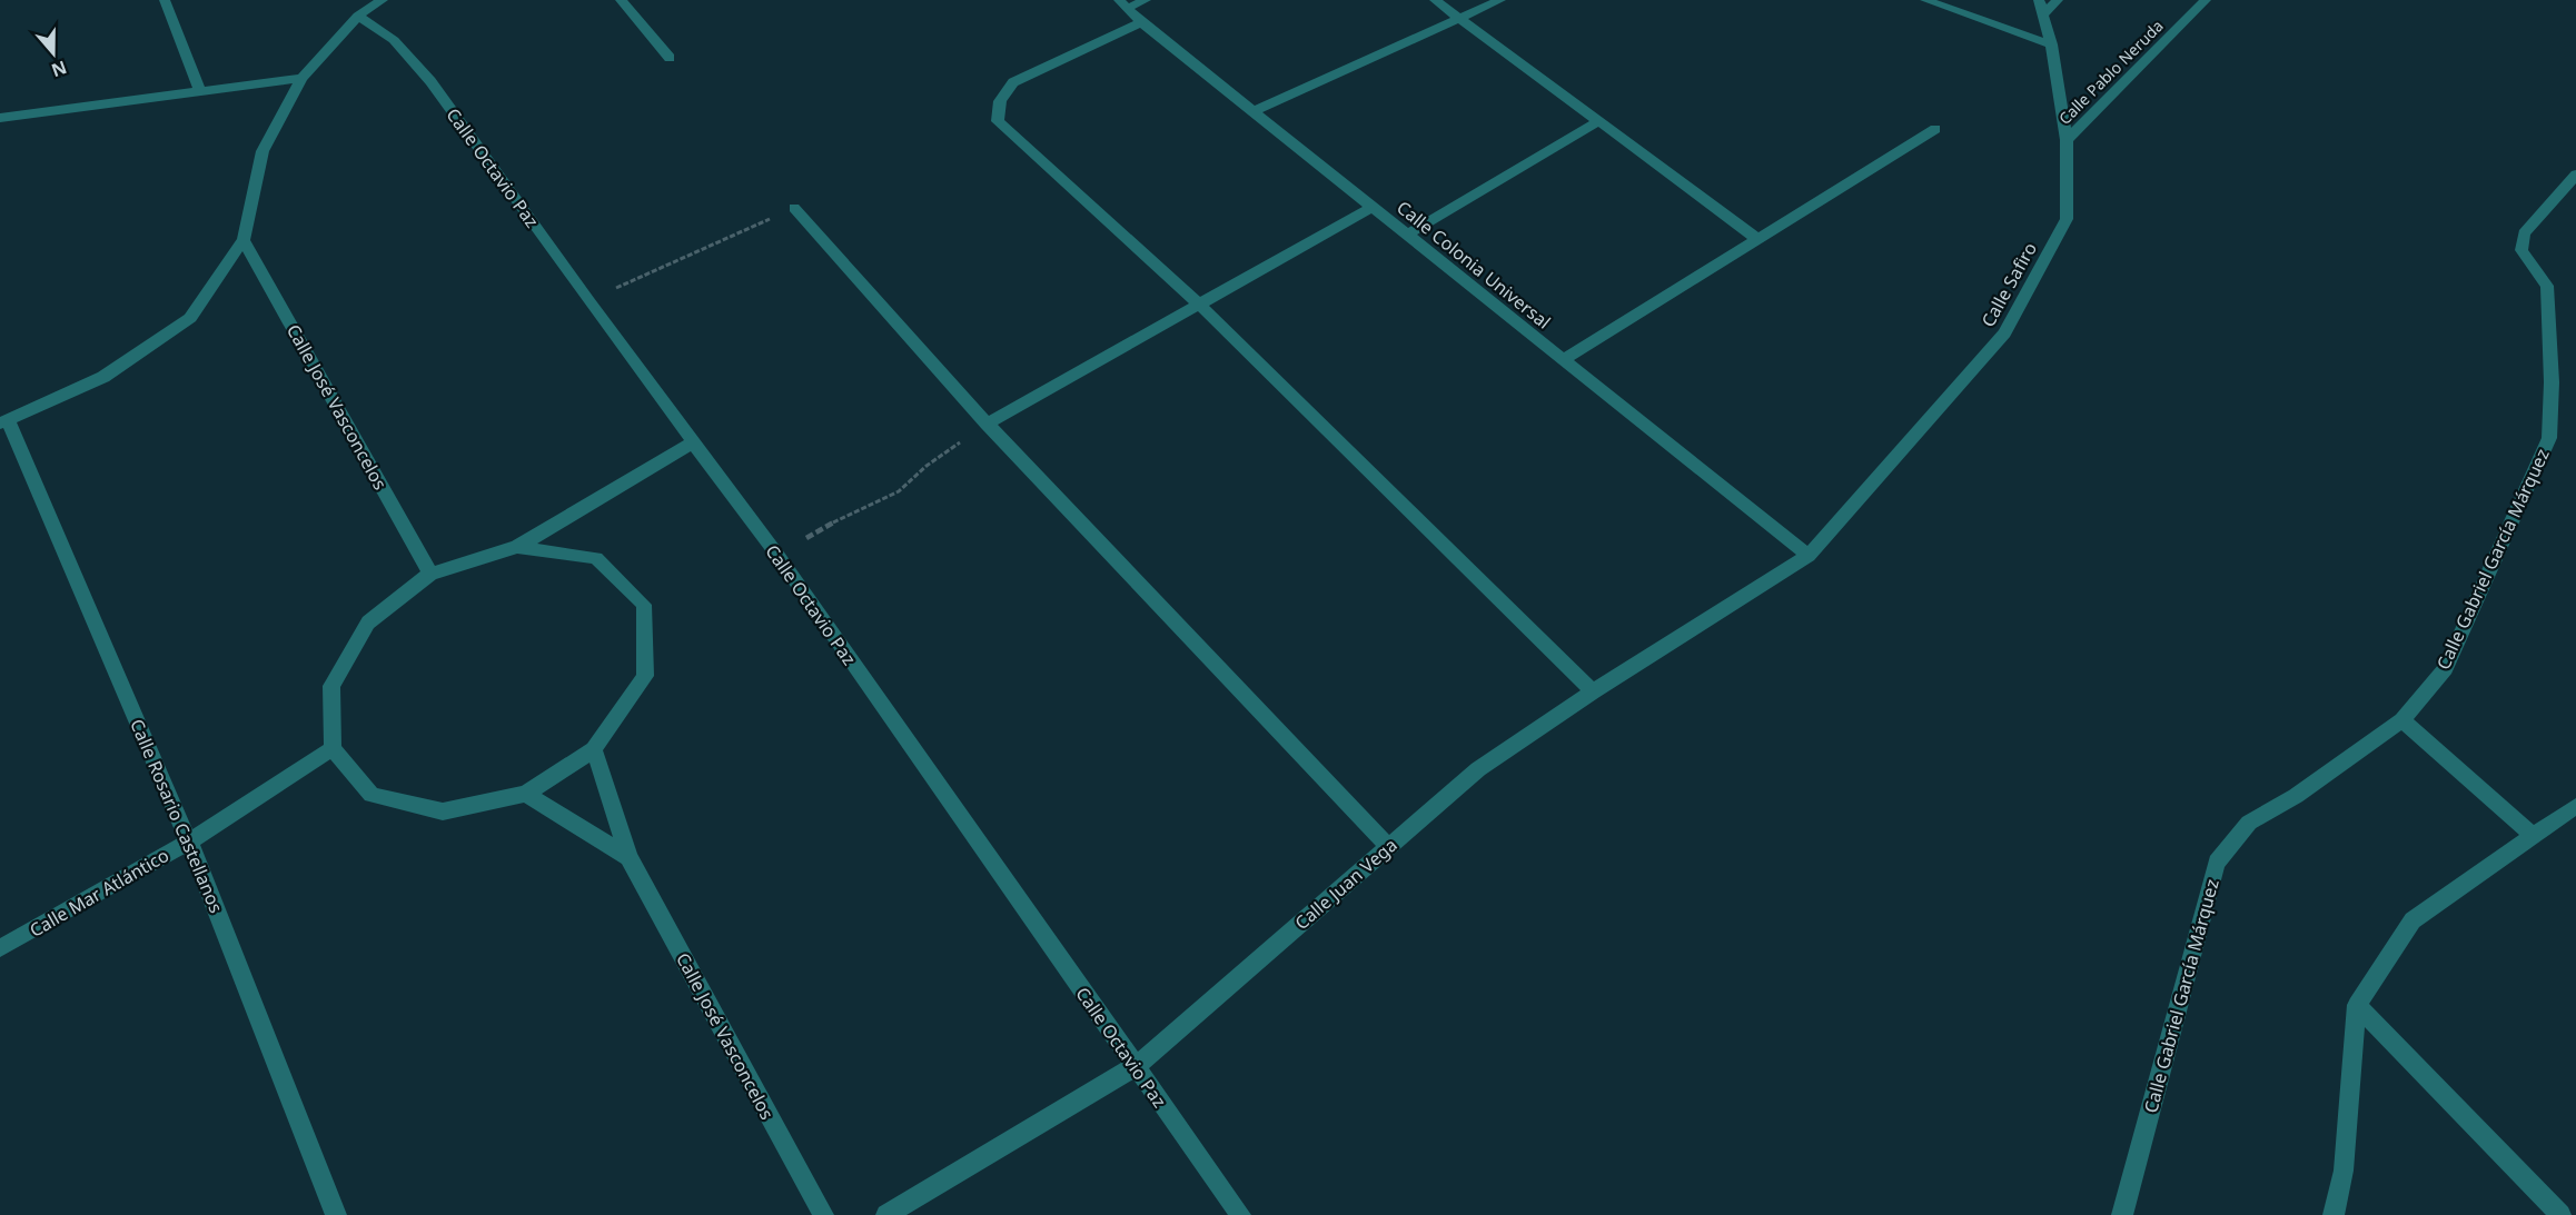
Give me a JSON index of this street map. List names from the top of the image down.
{
  "streets": {
    "street": [
      "Calle Pablo Neruda",
      "Calle Octavio Paz",
      "Calle Colonia Universal",
      "Calle Safiro",
      "Calle José Vasconcelos",
      "Calle Gabriel García Márquez",
      "Calle Rosario Castellanos",
      "Calle Juan Vega",
      "Calle Mar Atlántico"
    ]
  },
  "crossings": [
    ["Calle Pablo Neruda", "Calle Safiro"],
    ["Calle Octavio Paz", "Calle Juan Vega"],
    ["Calle Colonia Universal", "Calle Safiro"],
    ["Calle Colonia Universal", "Calle Juan Vega"],
    ["Calle Safiro", "Calle Juan Vega"],
    ["Calle Rosario Castellanos", "Calle Mar Atlántico"]
  ],
  "north": "bottom"
}
